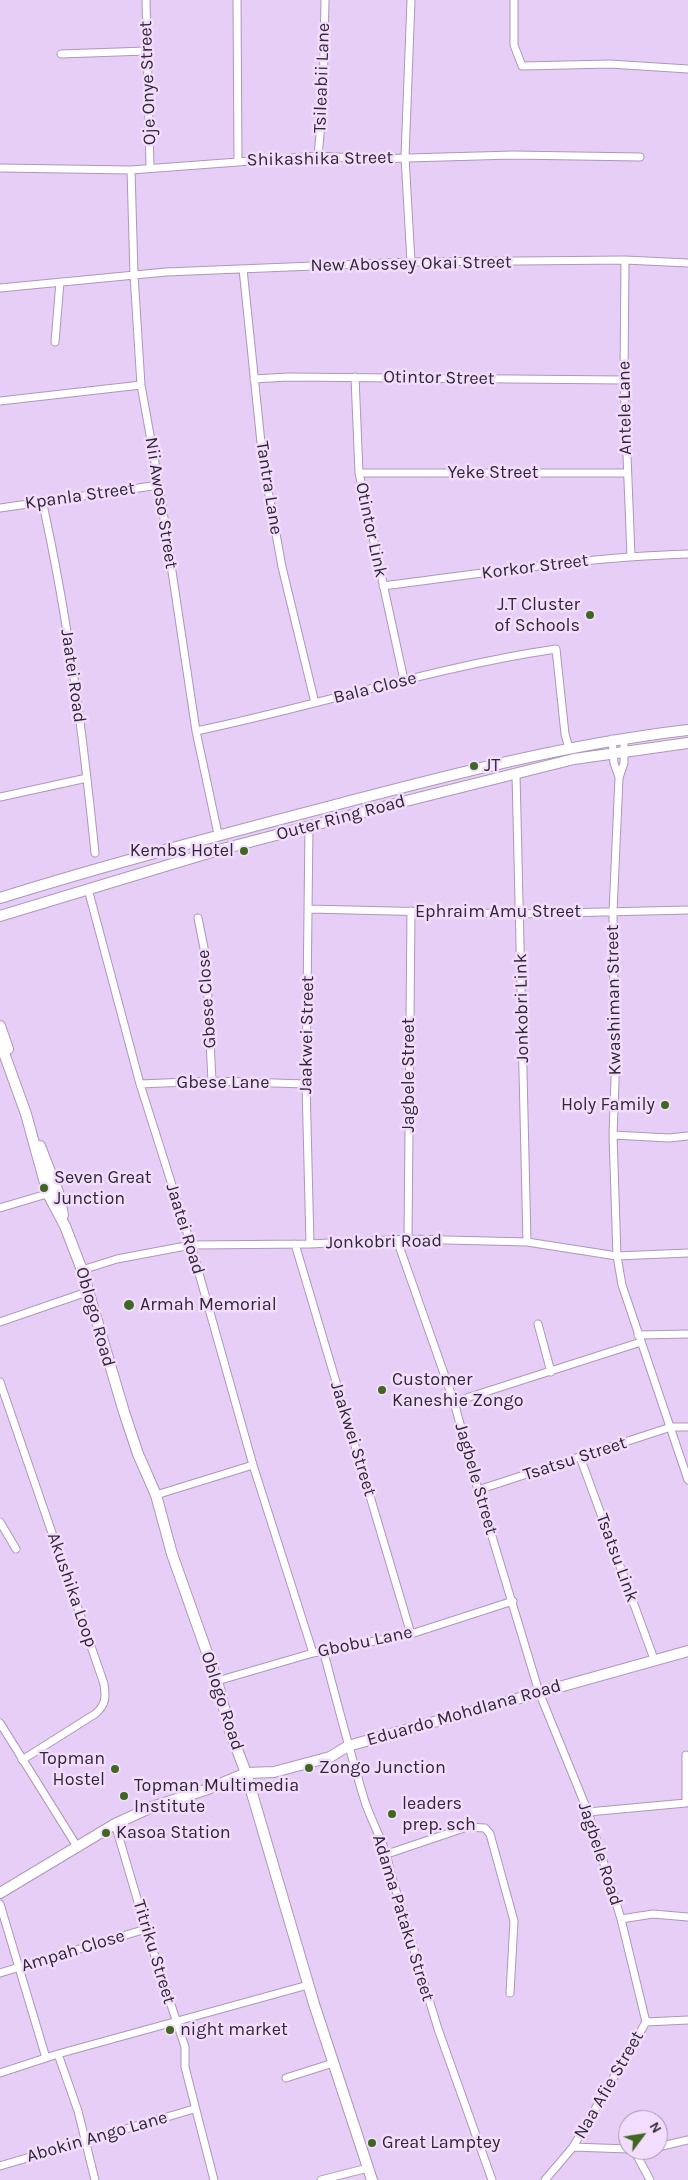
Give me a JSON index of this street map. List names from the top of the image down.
{
  "streets": {
    "main road": ["Outer Ring Road", "Oblogo Road", "Eduardo Mohdlana Road"],
    "street": [
      "Tsileabii Lane",
      "Oje Onye Street",
      "Shikashika Street",
      "New Abossey Okai Street",
      "Otintor Street",
      "Antele Lane",
      "Yeke Street",
      "Tantra Lane",
      "Kpanla Street",
      "Nii Awoso Street",
      "Otintor Link",
      "Korkor Street",
      "Jaatei Road",
      "Bala Close",
      "Ephraim Amu Street",
      "Gbese Close",
      "Kwashiman Street",
      "Jonkobri Link",
      "Jaakwei Street",
      "Jagbele Street",
      "Gbese Lane",
      "Jonkobri Road",
      "Tsatsu Street",
      "Tsatsu Link",
      "Akushika Loop",
      "Gbobu Lane",
      "Jagbele Road",
      "Adama Pataku Street",
      "Ampah Close",
      "Titriku Street",
      "Naa Afie Street",
      "Abokin Ango Lane"
    ]
  },
  "crossings": [
    ["Tsileabii Lane", "Shikashika Street"],
    ["Oje Onye Street", "Shikashika Street"],
    ["Shikashika Street", "Nii Awoso Street"],
    ["New Abossey Okai Street", "Antele Lane"],
    ["New Abossey Okai Street", "Tantra Lane"],
    ["New Abossey Okai Street", "Nii Awoso Street"],
    ["Otintor Street", "Antele Lane"],
    ["Otintor Street", "Tantra Lane"],
    ["Otintor Street", "Otintor Link"],
    ["Antele Lane", "Yeke Street"],
    ["Antele Lane", "Korkor Street"],
    ["Yeke Street", "Otintor Link"],
    ["Tantra Lane", "Bala Close"],
    ["Kpanla Street", "Nii Awoso Street"],
    ["Kpanla Street", "Jaatei Road"],
    ["Nii Awoso Street", "Bala Close"],
    ["Nii Awoso Street", "Outer Ring Road"],
    ["Otintor Link", "Korkor Street"],
    ["Otintor Link", "Bala Close"],
    ["Jaatei Road", "Outer Ring Road"],
    ["Jaatei Road", "Gbese Lane"],
    ["Jaatei Road", "Jonkobri Road"],
    ["Jaatei Road", "Gbobu Lane"],
    ["Bala Close", "Outer Ring Road"],
    ["Outer Ring Road", "Kwashiman Street"],
    ["Outer Ring Road", "Jonkobri Link"],
    ["Outer Ring Road", "Jaakwei Street"],
    ["Ephraim Amu Street", "Kwashiman Street"],
    ["Ephraim Amu Street", "Jonkobri Link"],
    ["Ephraim Amu Street", "Jaakwei Street"],
    ["Ephraim Amu Street", "Jagbele Street"],
    ["Gbese Close", "Gbese Lane"],
    ["Kwashiman Street", "Jonkobri Road"],
    ["Kwashiman Street", "Tsatsu Street"],
    ["Jonkobri Link", "Jonkobri Road"],
    ["Jaakwei Street", "Gbese Lane"],
    ["Jaakwei Street", "Jonkobri Road"],
    ["Jaakwei Street", "Gbobu Lane"],
    ["Jagbele Street", "Jonkobri Road"],
    ["Jagbele Street", "Tsatsu Street"],
    ["Jagbele Street", "Gbobu Lane"],
    ["Jagbele Street", "Eduardo Mohdlana Road"],
    ["Jagbele Street", "Jagbele Road"],
    ["Jonkobri Road", "Oblogo Road"],
    ["Oblogo Road", "Gbobu Lane"],
    ["Oblogo Road", "Eduardo Mohdlana Road"],
    ["Tsatsu Street", "Tsatsu Link"],
    ["Tsatsu Link", "Eduardo Mohdlana Road"],
    ["Gbobu Lane", "Adama Pataku Street"],
    ["Eduardo Mohdlana Road", "Jagbele Road"],
    ["Eduardo Mohdlana Road", "Adama Pataku Street"],
    ["Eduardo Mohdlana Road", "Titriku Street"],
    ["Jagbele Road", "Naa Afie Street"],
    ["Ampah Close", "Titriku Street"],
    ["Titriku Street", "Abokin Ango Lane"]
  ],
  "places": [
    "J.T Cluster of Schools",
    "JT",
    "Kembs Hotel",
    "Holy Family",
    "Seven Great Junction",
    "Armah Memorial",
    "Customer Kaneshie Zongo",
    "Zongo Junction",
    "Topman Hostel",
    "Topman Multimedia Institute",
    "leaders prep. sch",
    "Kasoa Station",
    "night market",
    "Great Lamptey"
  ],
  "north": "top right"
}
